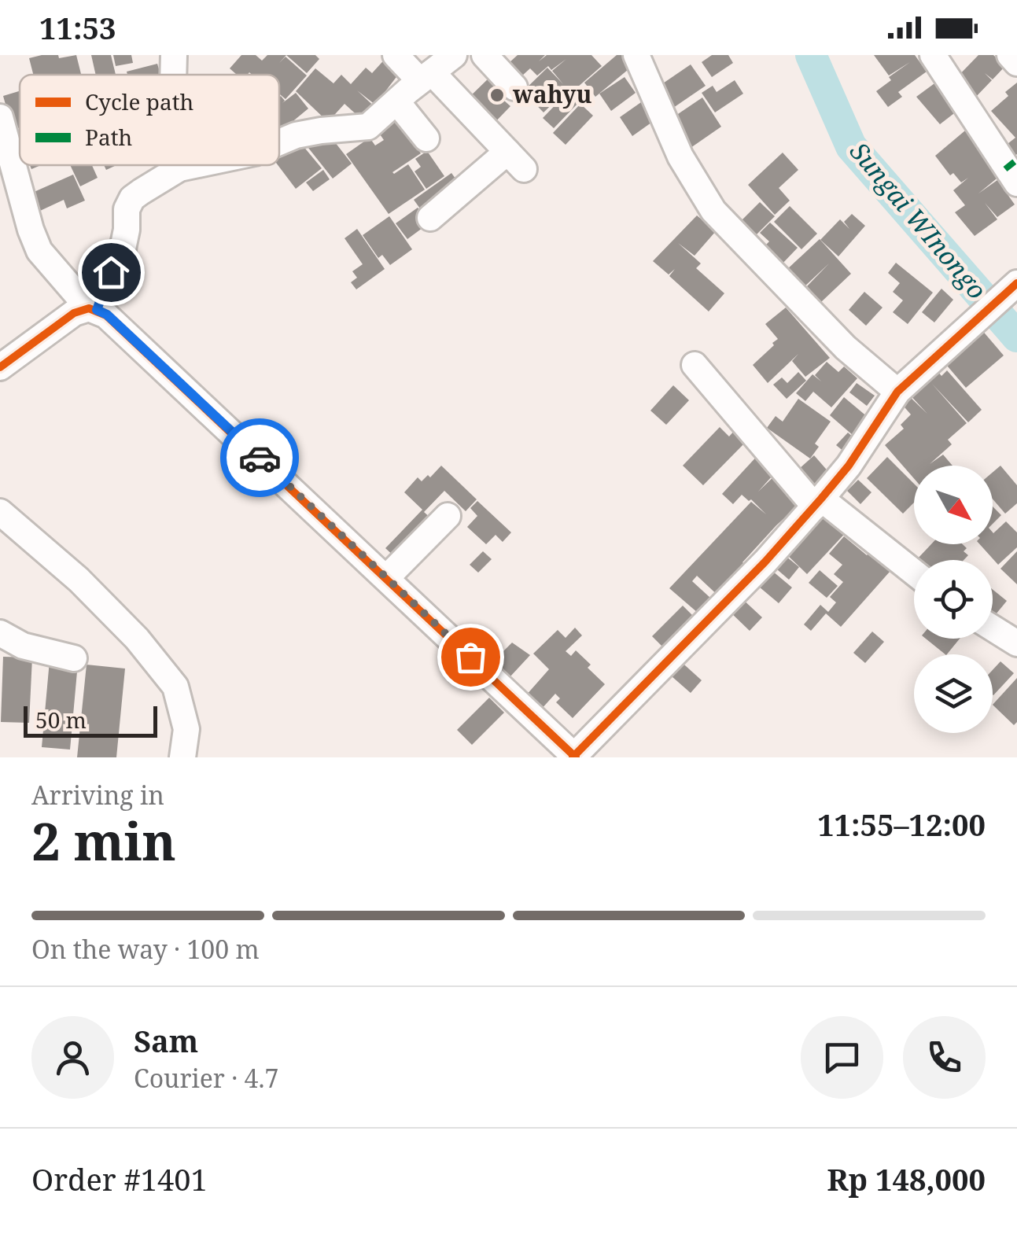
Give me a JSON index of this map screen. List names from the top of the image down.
{
  "water": ["Sungai WInongo"],
  "places": ["wahyu"],
  "legend": ["Cycle path", "Path"],
  "scale_bar": "50 m",
  "north": "bottom right",
  "page": {
    "status": "11:53",
    "scale": "50 m",
    "heading": ["2 min", "Arriving in", "11:55–12:00"],
    "panel": [
      "Sam",
      "Courier · 4.7",
      "Order #1401",
      "Rp 148,000"
    ],
    "bar": "On the way · 100 m"
  }
}
